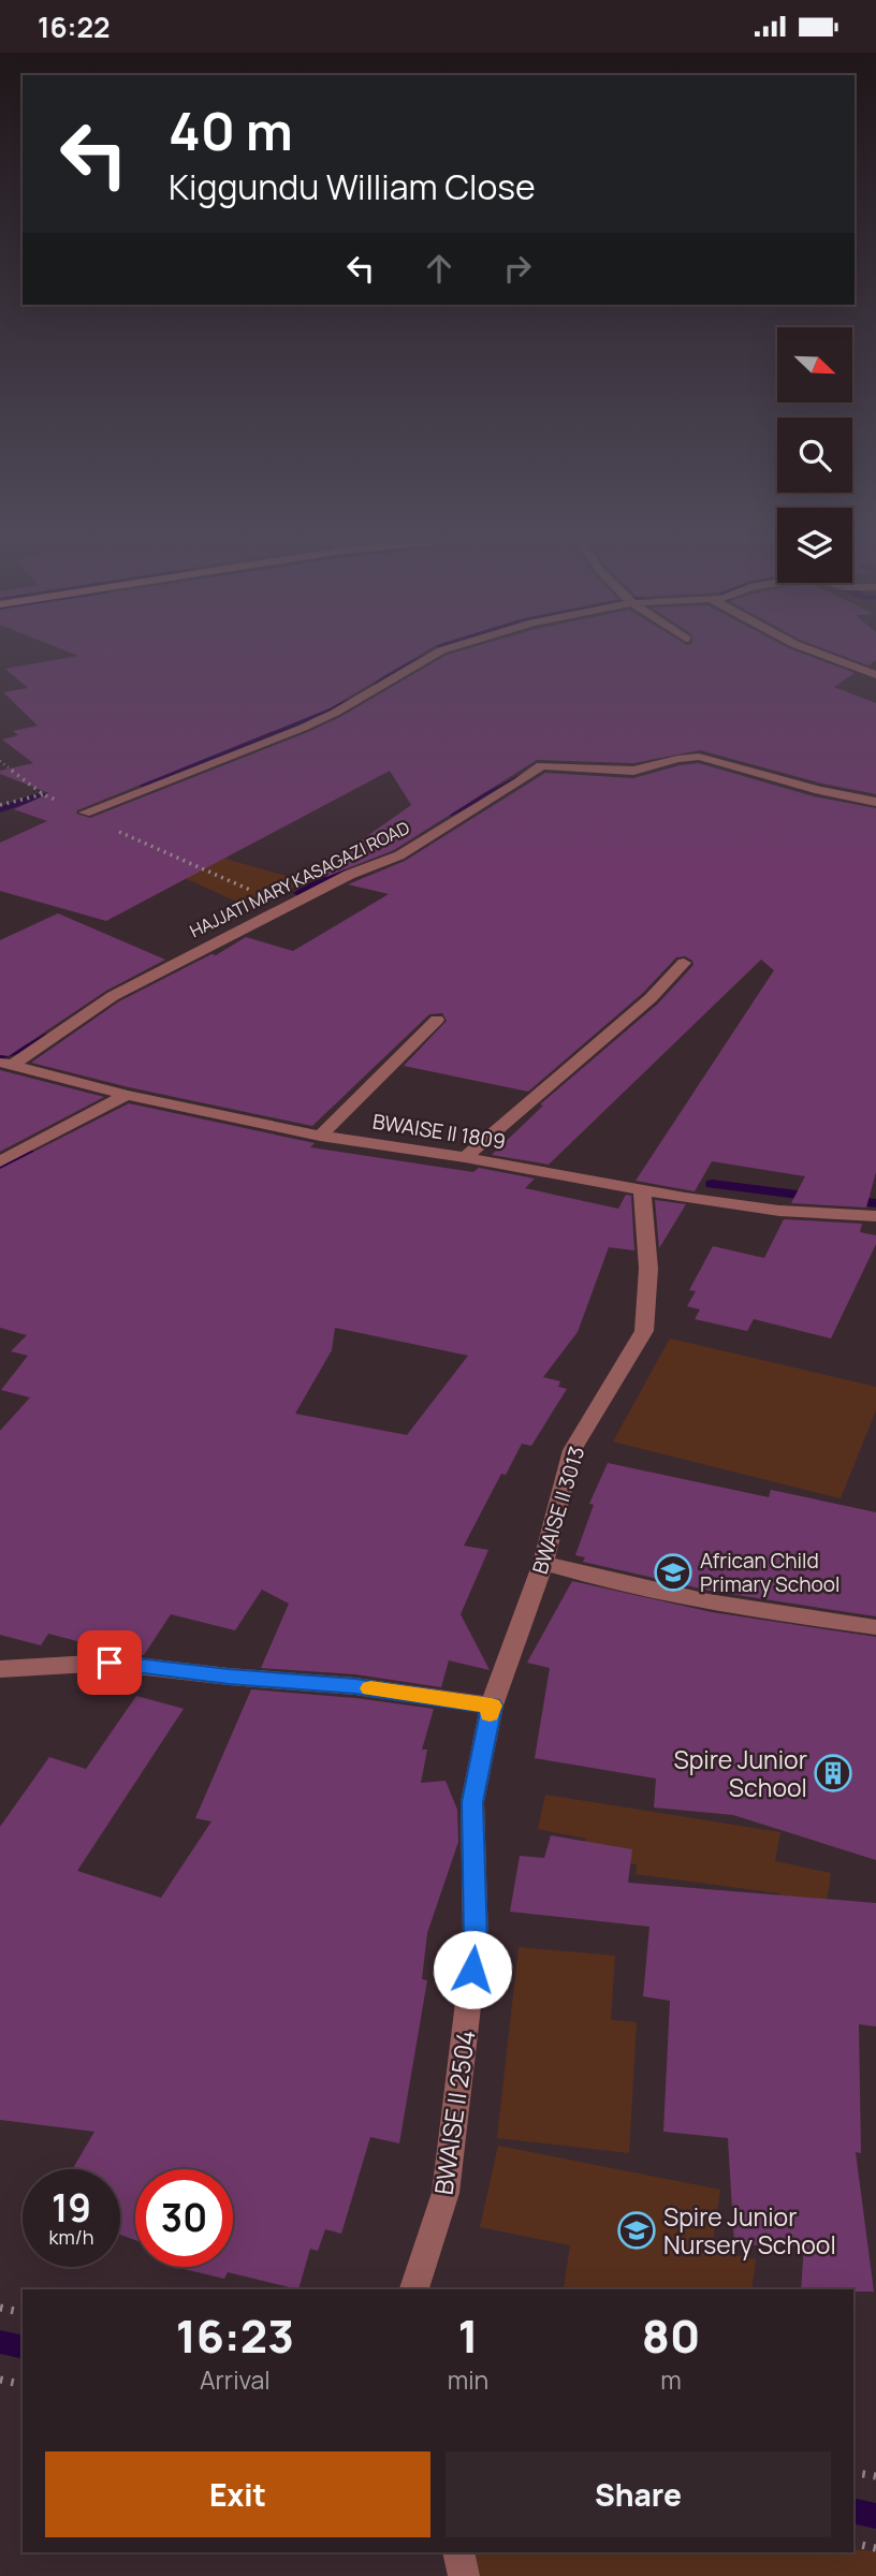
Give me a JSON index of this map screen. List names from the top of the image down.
{
  "streets": {
    "street": [
      "HAJJATI MARY KASAGAZI ROAD",
      "BWAISE II 1809",
      "BWAISE II 3013",
      "BWAISE II 2504"
    ]
  },
  "crossings": [
    ["HAJJATI MARY KASAGAZI ROAD", "BWAISE II 1809"],
    ["BWAISE II 1809", "BWAISE II 3013"],
    ["BWAISE II 3013", "BWAISE II 2504"]
  ],
  "places": {
    "school or university": ["African Child Primary School", "Spire Junior Nursery School"],
    "building": ["Spire Junior School"]
  },
  "north": "bottom right",
  "page": {
    "status": "16:22",
    "turn": ["40 m", "Kiggundu William Close"],
    "speed": "19 km/h",
    "limit": "30",
    "eta": [
      "16:23",
      "Arrival",
      "1",
      "min",
      "80",
      "m"
    ],
    "buttons": ["Exit", "Share"]
  }
}
